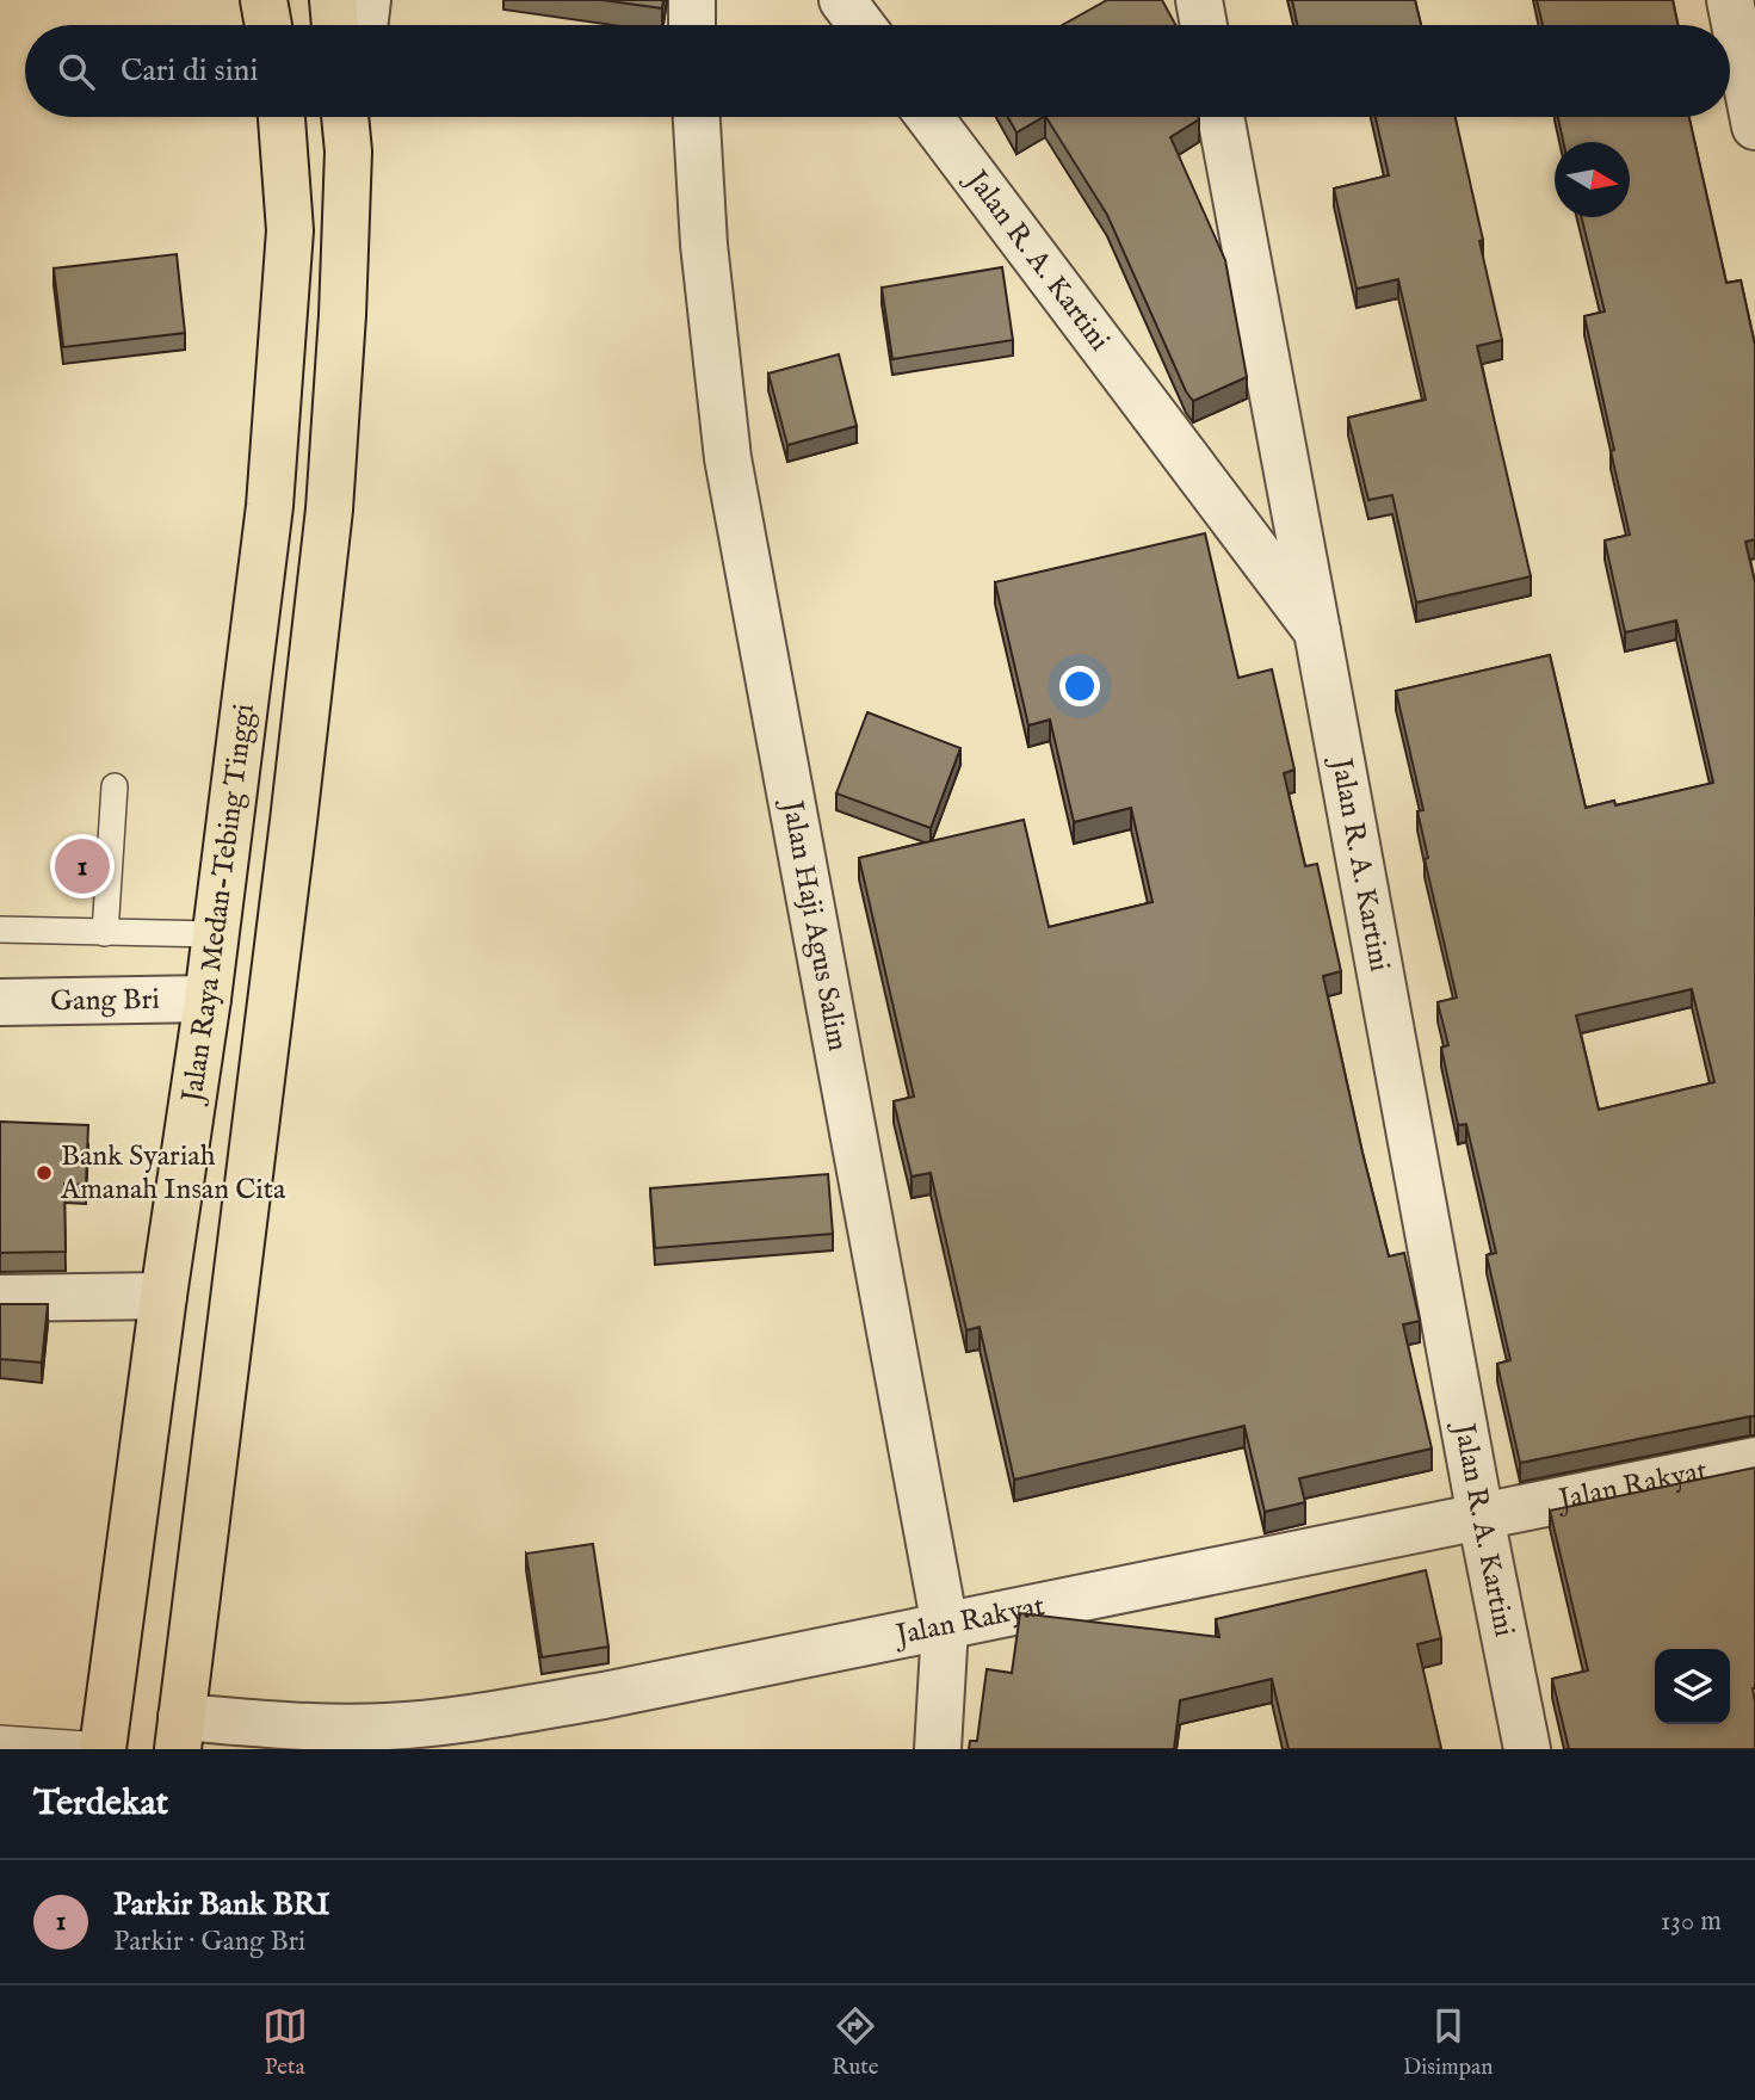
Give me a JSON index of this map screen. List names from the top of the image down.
{
  "streets": {
    "highway": ["Jalan Raya Medan-Tebing Tinggi"],
    "street": [
      "Jalan R. A. Kartini",
      "Jalan Haji Agus Salim",
      "Gang Bri",
      "Jalan Rakyat"
    ]
  },
  "crossings": [
    ["Jalan R. A. Kartini", "Jalan Rakyat"],
    ["Jalan Raya Medan-Tebing Tinggi", "Gang Bri"],
    ["Jalan Haji Agus Salim", "Jalan Rakyat"]
  ],
  "places": ["Bank Syariah Amanah Insan Cita"],
  "north": "right",
  "page": {
    "search": "Cari di sini",
    "pins": "1",
    "heading": "Terdekat",
    "list": [
      {
        "mark": "1",
        "name": "Parkir Bank BRI",
        "note": "Parkir · Gang Bri",
        "value": "130 m"
      }
    ],
    "nav": ["Peta", "Rute", "Disimpan"]
  }
}
